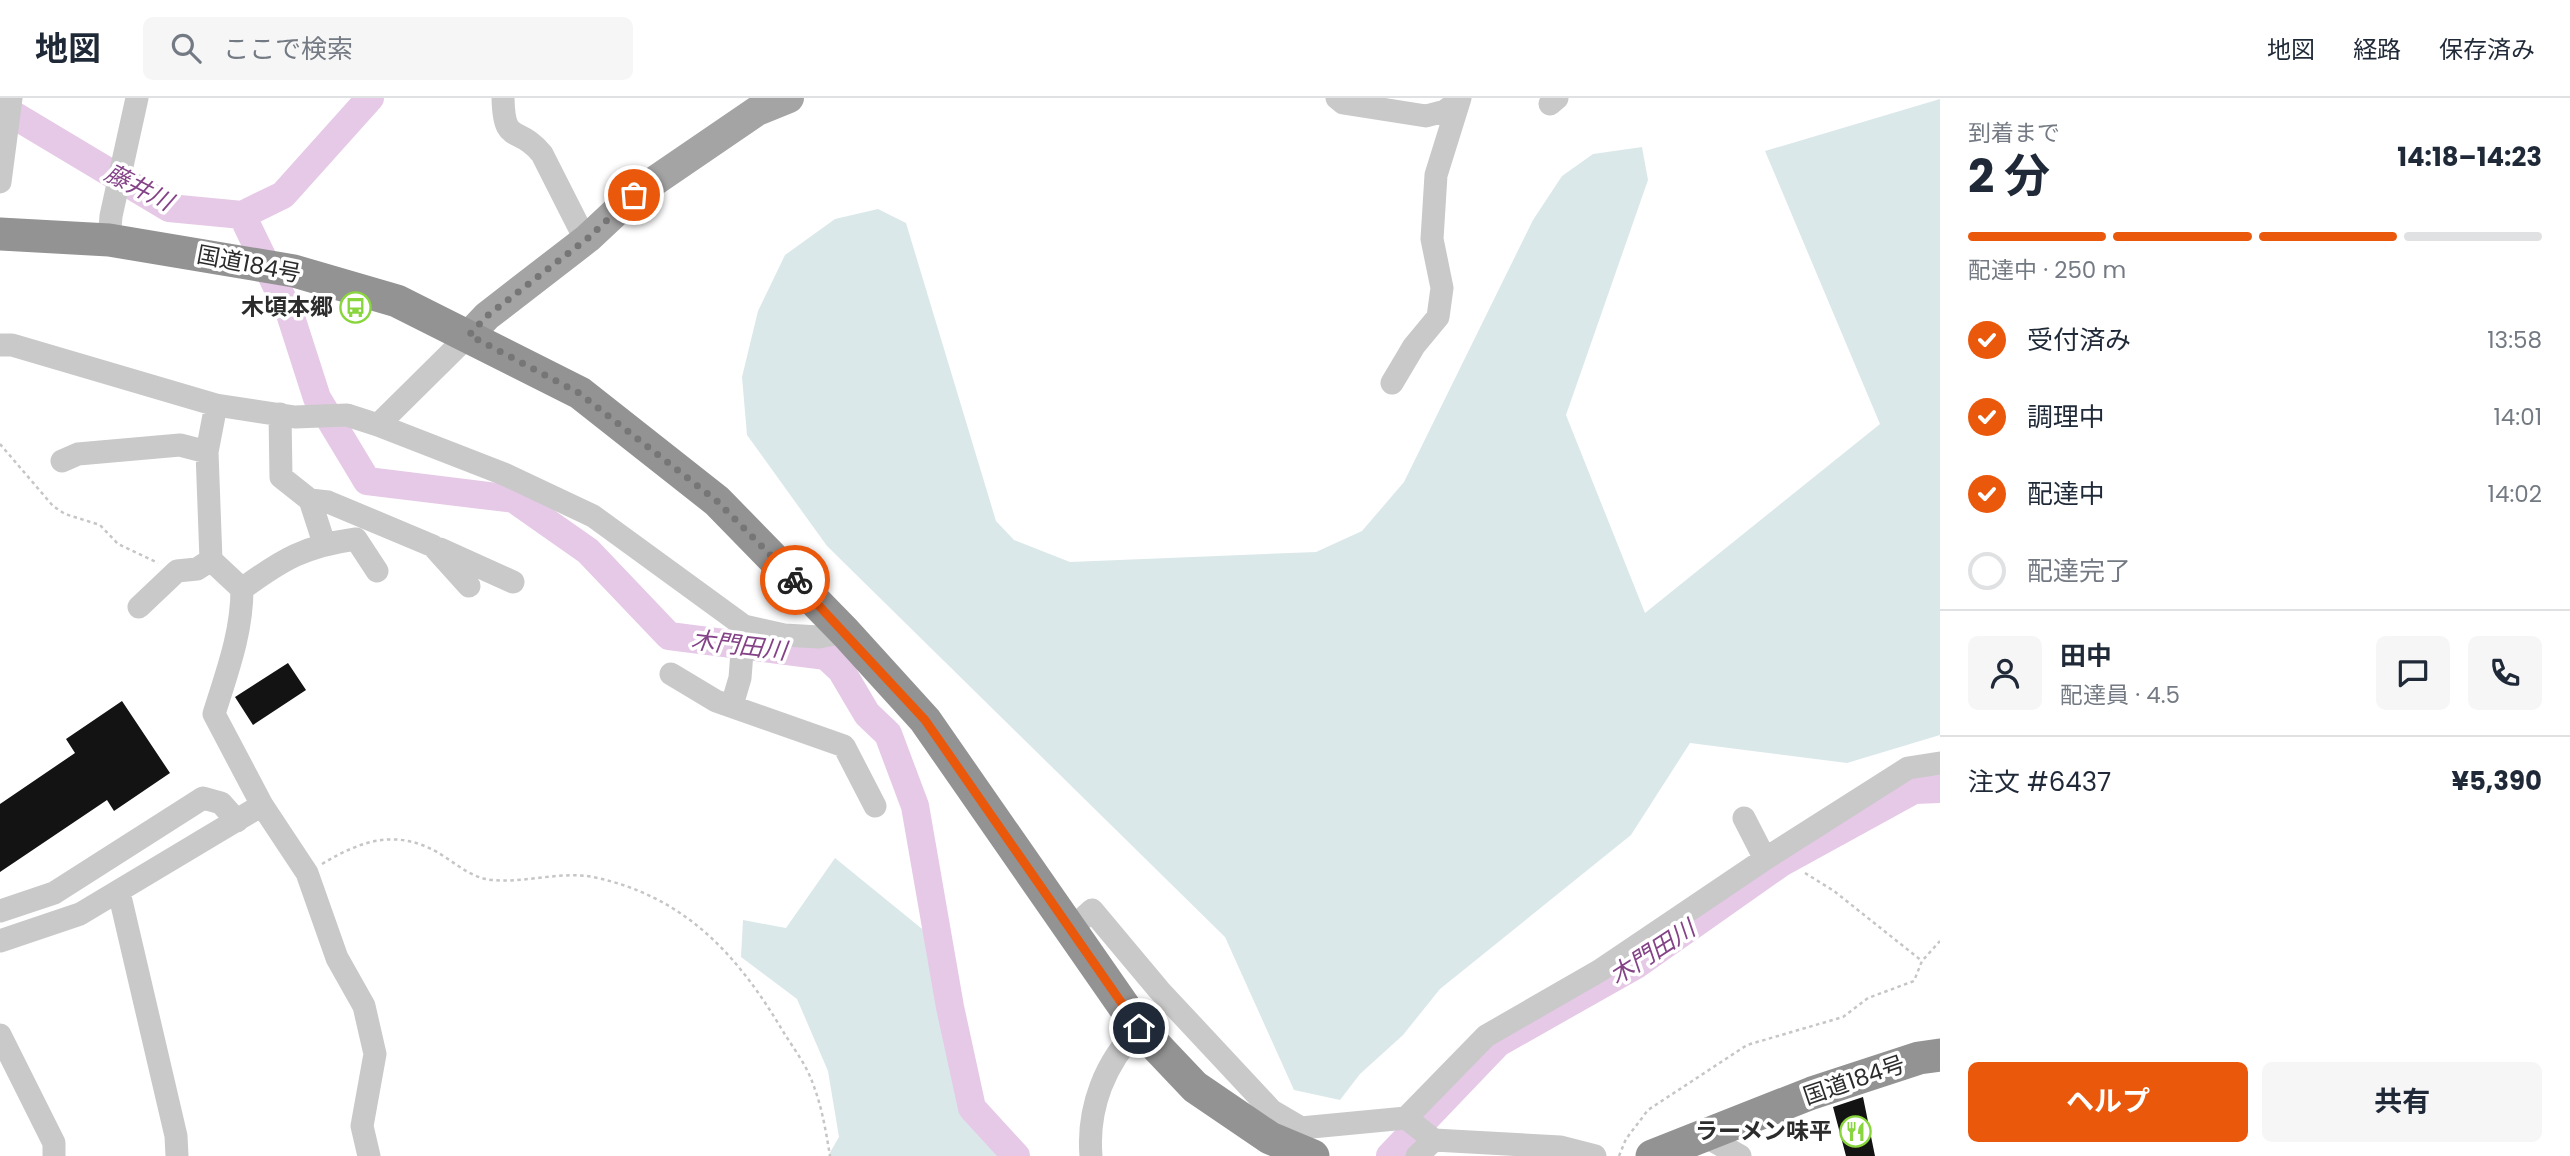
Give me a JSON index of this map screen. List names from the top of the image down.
{
  "streets": {
    "highway": ["国道184号"]
  },
  "water": ["藤井川", "木門田川"],
  "places": {
    "bus stop": ["木頃本郷"],
    "restaurant": ["ラーメン味平"]
  },
  "page": {
    "header": "地図",
    "search": "ここで検索",
    "nav": ["地図", "経路", "保存済み"],
    "heading": ["2 分", "到着まで", "14:18–14:23"],
    "panel": [
      "田中",
      "配達員 · 4.5",
      "注文 #6437",
      "¥5,390"
    ],
    "bar": "配達中 · 250 m",
    "list": [
      ["受付済み", "13:58"],
      ["調理中", "14:01"],
      ["配達中", "14:02"],
      "配達完了"
    ],
    "buttons": ["ヘルプ", "共有"]
  }
}
